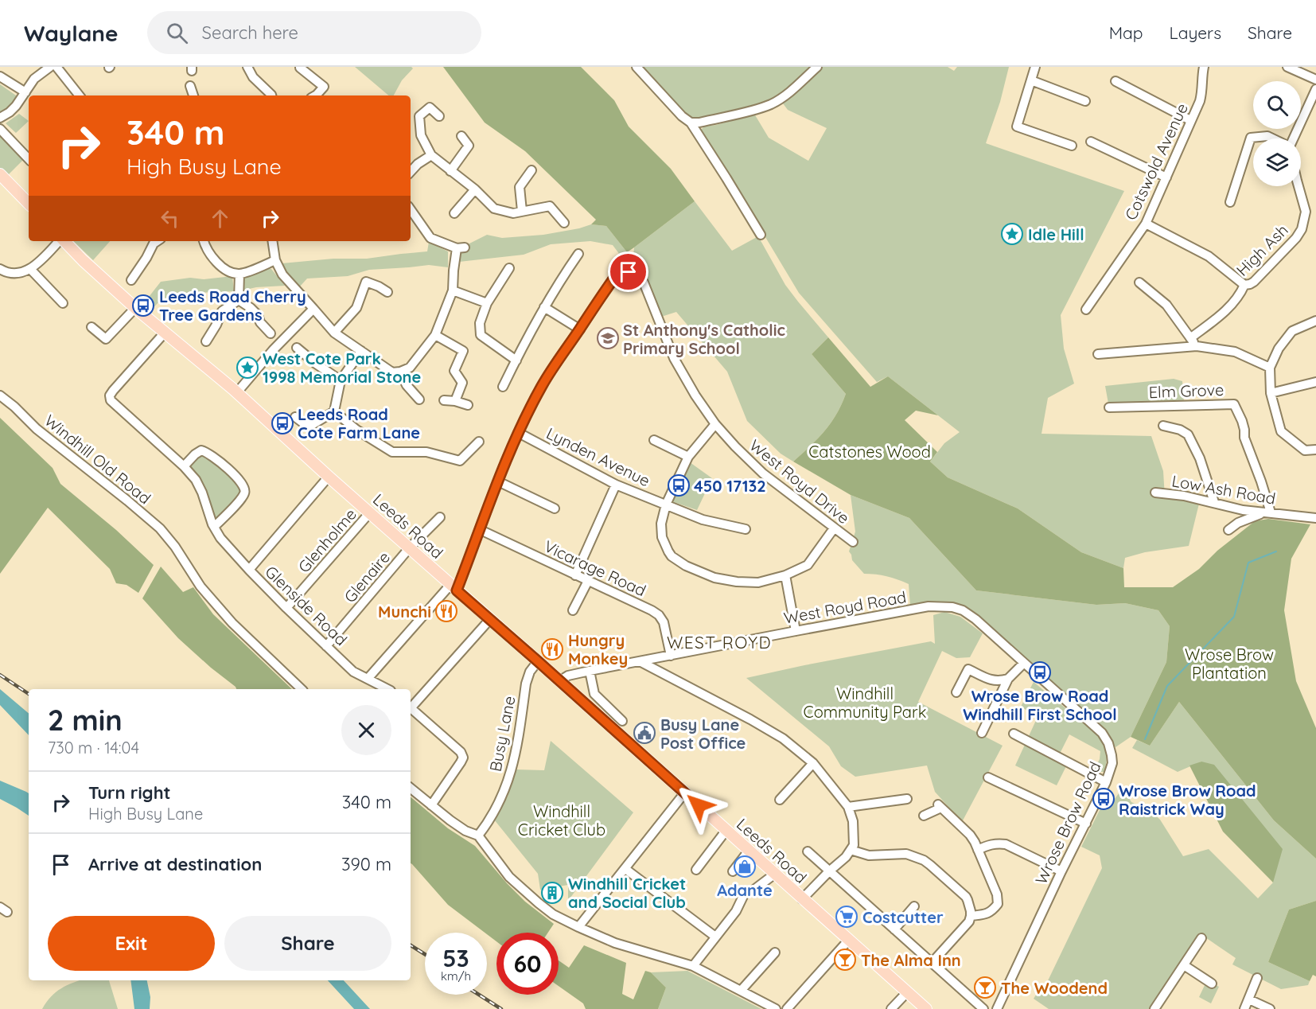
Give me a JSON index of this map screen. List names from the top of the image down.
{
  "streets": {
    "main road": ["Leeds Road"],
    "street": [
      "Cotswold Avenue",
      "High Ash",
      "Elm Grove",
      "Lynden Avenue",
      "Windhill Old Road",
      "West Royd Drive",
      "Low Ash Road",
      "Glenholme",
      "Vicarage Road",
      "Glenaire",
      "Glenside Road",
      "West Royd Road",
      "Busy Lane",
      "Wrose Brow Road"
    ]
  },
  "crossings": [
    ["Elm Grove", "Low Ash Road"],
    ["Leeds Road", "Glenholme"],
    ["Leeds Road", "Glenaire"],
    ["Leeds Road", "Glenside Road"],
    ["Leeds Road", "West Royd Road"],
    ["Leeds Road", "Busy Lane"],
    ["Glenholme", "Glenside Road"],
    ["Vicarage Road", "West Royd Road"],
    ["Glenaire", "Glenside Road"],
    ["West Royd Road", "Wrose Brow Road"]
  ],
  "districts": ["WEST ROYD"],
  "parks": [
    "Catstones Wood",
    "Wrose Brow Plantation",
    "Windhill Community Park",
    "Windhill Cricket Club"
  ],
  "places": {
    "place": ["Idle Hill", "West Cote Park 1998 Memorial Stone"],
    "bus stop": [
      "Leeds Road Cherry Tree Gardens",
      "Leeds Road Cote Farm Lane",
      "450 17132",
      "Wrose Brow Road Windhill First School",
      "Wrose Brow Road Raistrick Way"
    ],
    "school or university": ["St Anthony's Catholic Primary School"],
    "restaurant": ["Munchi", "Hungry Monkey"],
    "public building": ["Busy Lane Post Office"],
    "shop": ["Adante"],
    "building": ["Windhill Cricket and Social Club"],
    "supermarket": ["Costcutter"],
    "bar": ["The Alma Inn", "The Woodend"]
  },
  "page": {
    "header": "Waylane",
    "search": "Search here",
    "nav": ["Map", "Layers", "Share"],
    "turn": ["340 m", "High Busy Lane"],
    "heading": ["2 min", "730 m · 14:04"],
    "list": [
      {
        "name": "Turn right",
        "note": "High Busy Lane",
        "value": "340 m"
      },
      {
        "name": "Arrive at destination",
        "value": "390 m"
      }
    ],
    "buttons": ["Exit", "Share"],
    "speed": "53 km/h",
    "limit": "60"
  }
}
